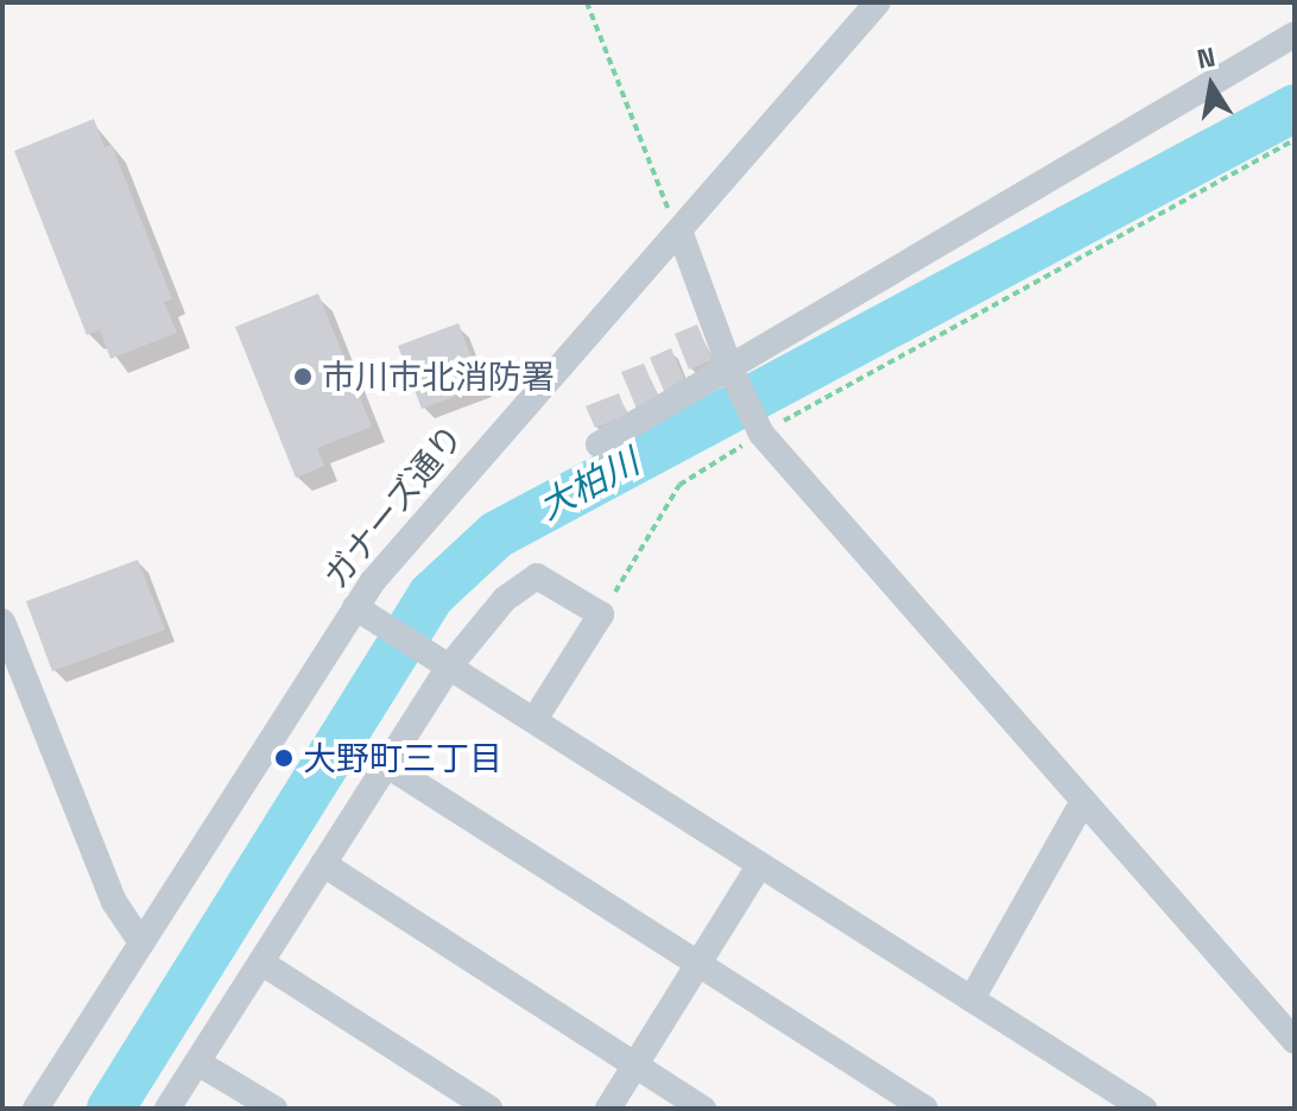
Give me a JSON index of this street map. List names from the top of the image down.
{
  "streets": {
    "street": ["ガナーズ通り"]
  },
  "water": ["大柏川"],
  "places": ["市川市北消防署", "大野町三丁目"],
  "north": "top"
}
